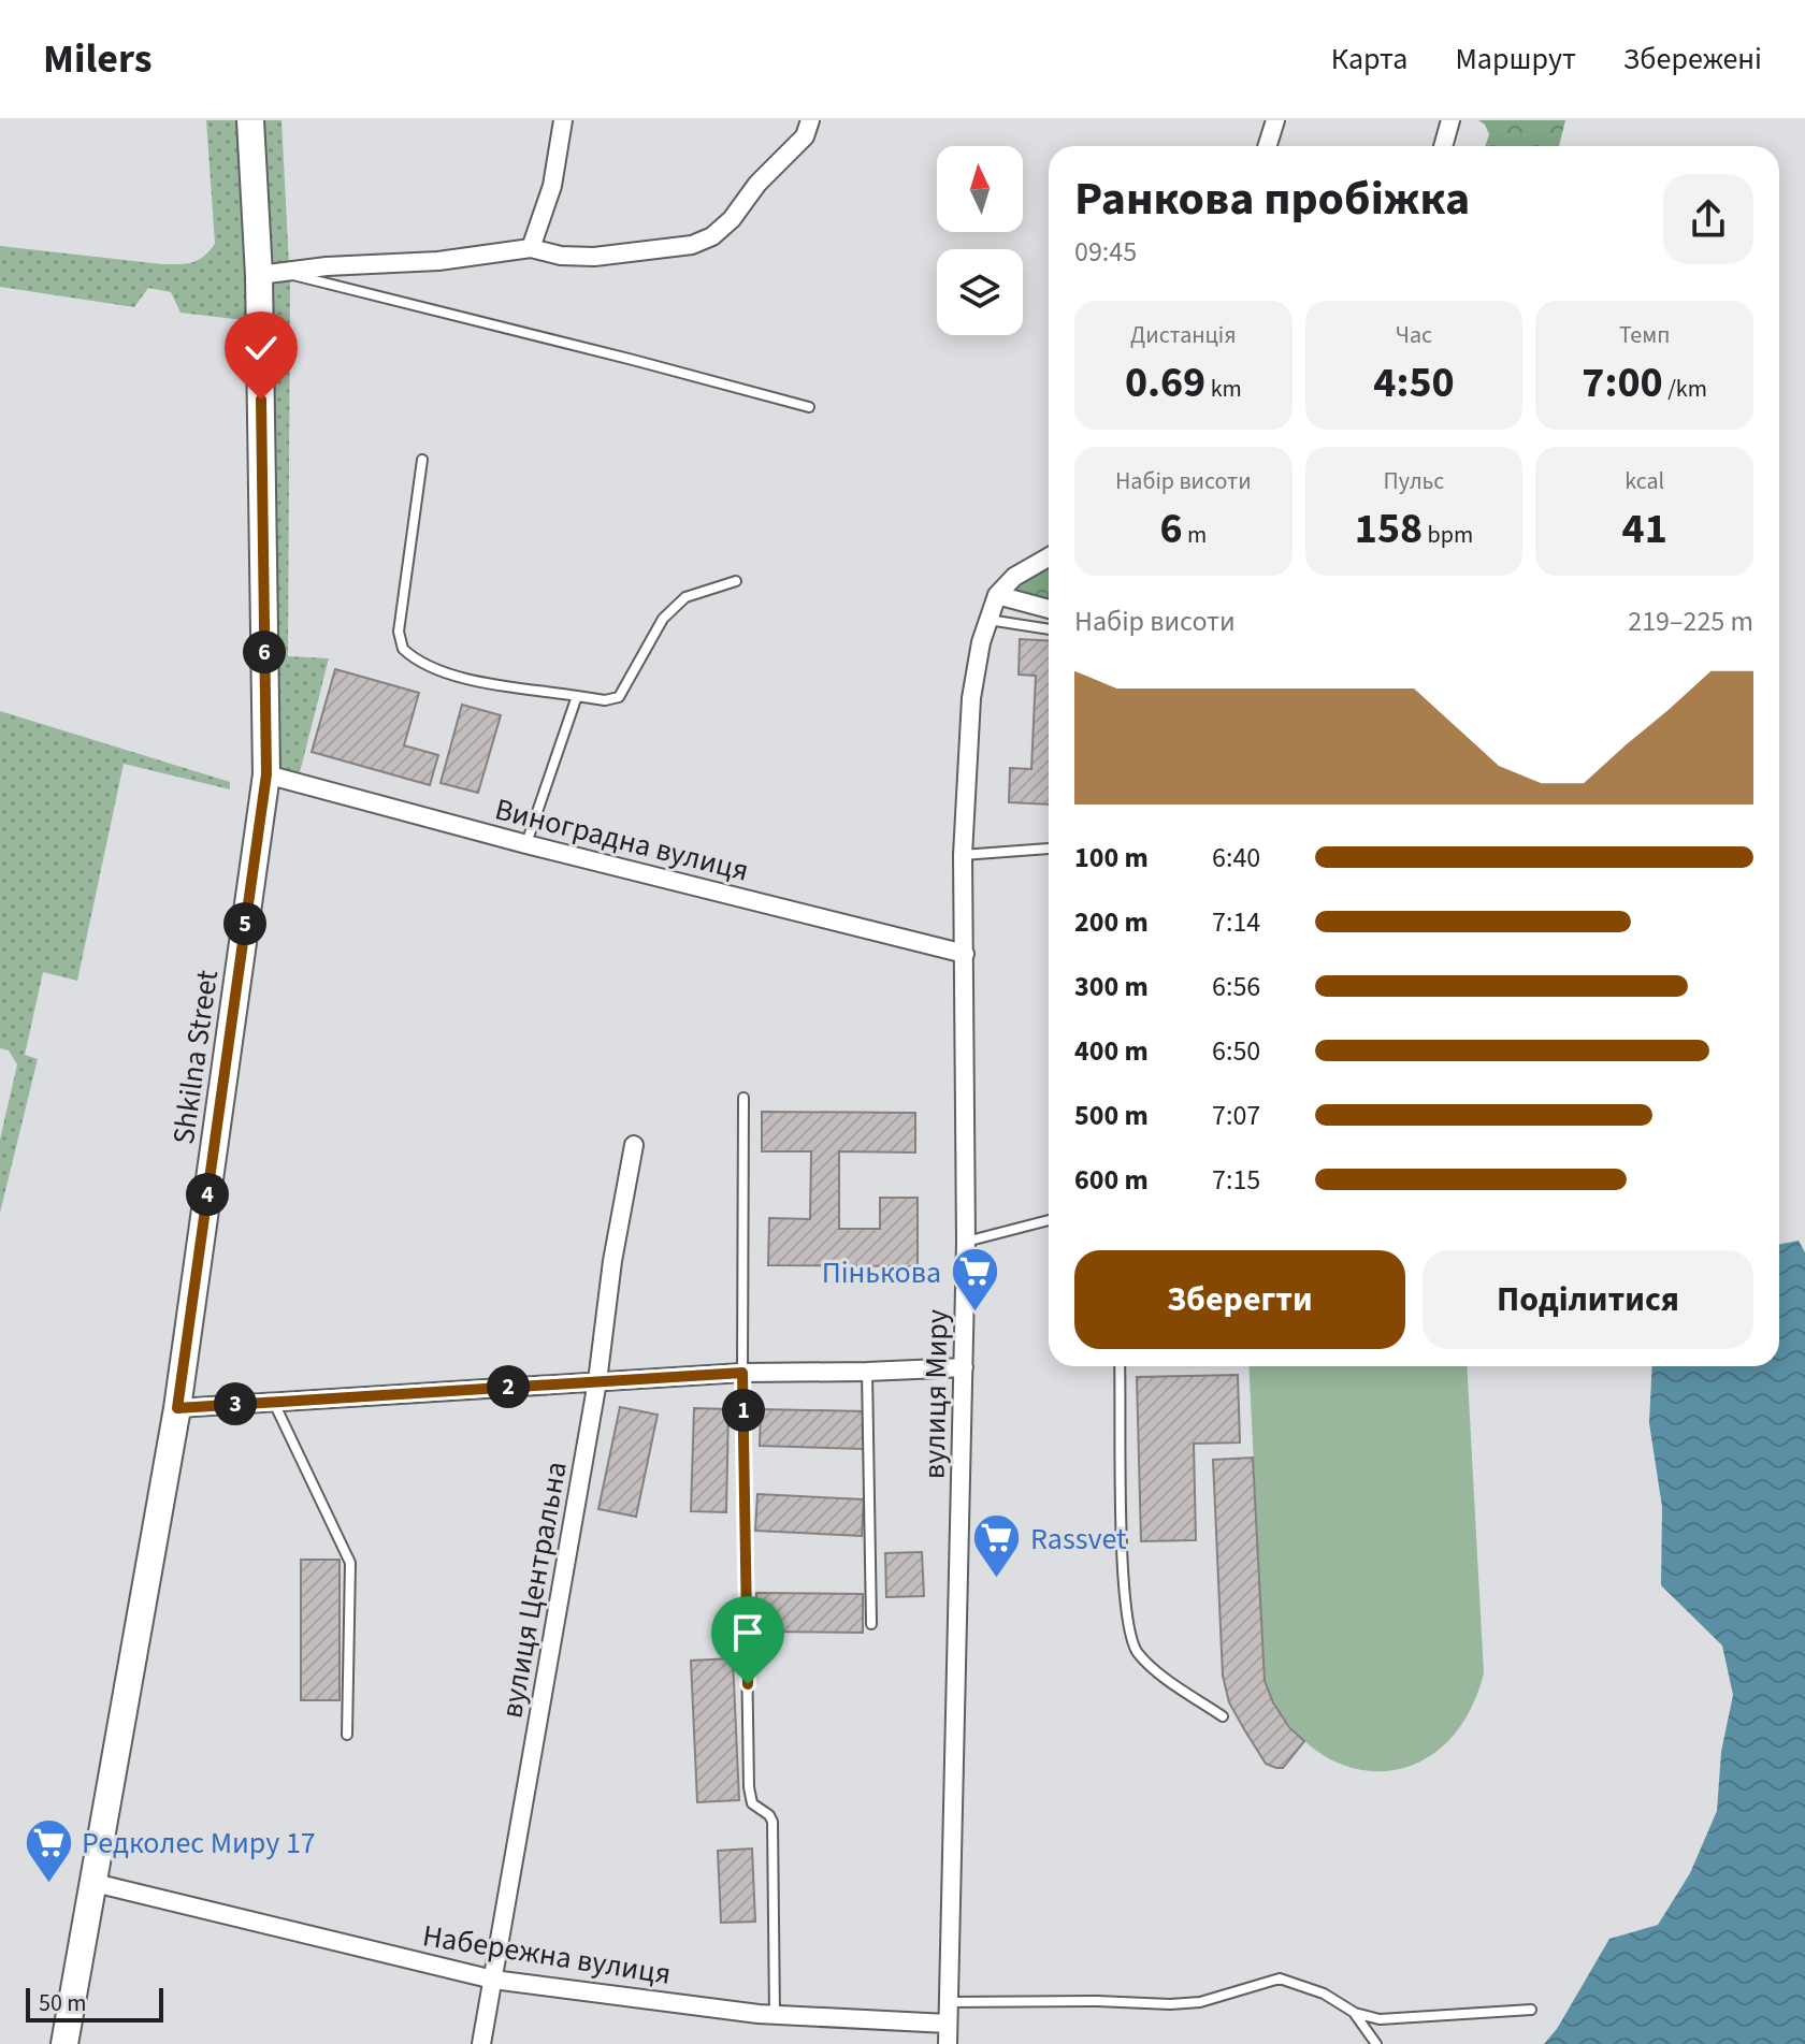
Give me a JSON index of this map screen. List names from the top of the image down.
{
  "streets": {
    "street": [
      "Виноградна вулиця",
      "Shkilna Street",
      "вулиця Миру",
      "вулиця Центральна",
      "Набережна вулиця"
    ]
  },
  "crossings": [
    ["Виноградна вулиця", "Shkilna Street"],
    ["Виноградна вулиця", "вулиця Миру"],
    ["Shkilna Street", "Набережна вулиця"],
    ["вулиця Миру", "Набережна вулиця"],
    ["вулиця Центральна", "Набережна вулиця"]
  ],
  "places": {
    "supermarket": ["Пінькова", "Rassvet", "Редколес Миру 17"]
  },
  "scale_bar": "50 m",
  "north": "top",
  "page": {
    "header": "Milers",
    "nav": ["Карта", "Маршрут", "Збережені"],
    "heading": ["Ранкова пробіжка", "09:45"],
    "stats": [
      ["Дистанція", "0.69 km"],
      ["Час", "4:50"],
      ["Темп", "7:00 /km"],
      ["Набір висоти", "6 m"],
      ["Пульс", "158 bpm"],
      ["kcal", "41"]
    ],
    "chart": ["Набір висоти", "219–225 m"],
    "pins": [
      "6",
      "5",
      "4",
      "2",
      "3",
      "1"
    ],
    "list": [
      {
        "name": "100 m",
        "note": "6:40"
      },
      {
        "name": "200 m",
        "note": "7:14"
      },
      {
        "name": "300 m",
        "note": "6:56"
      },
      {
        "name": "400 m",
        "note": "6:50"
      },
      {
        "name": "500 m",
        "note": "7:07"
      },
      {
        "name": "600 m",
        "note": "7:15"
      }
    ],
    "buttons": ["Зберегти", "Поділитися"],
    "scale": "50 m"
  }
}
